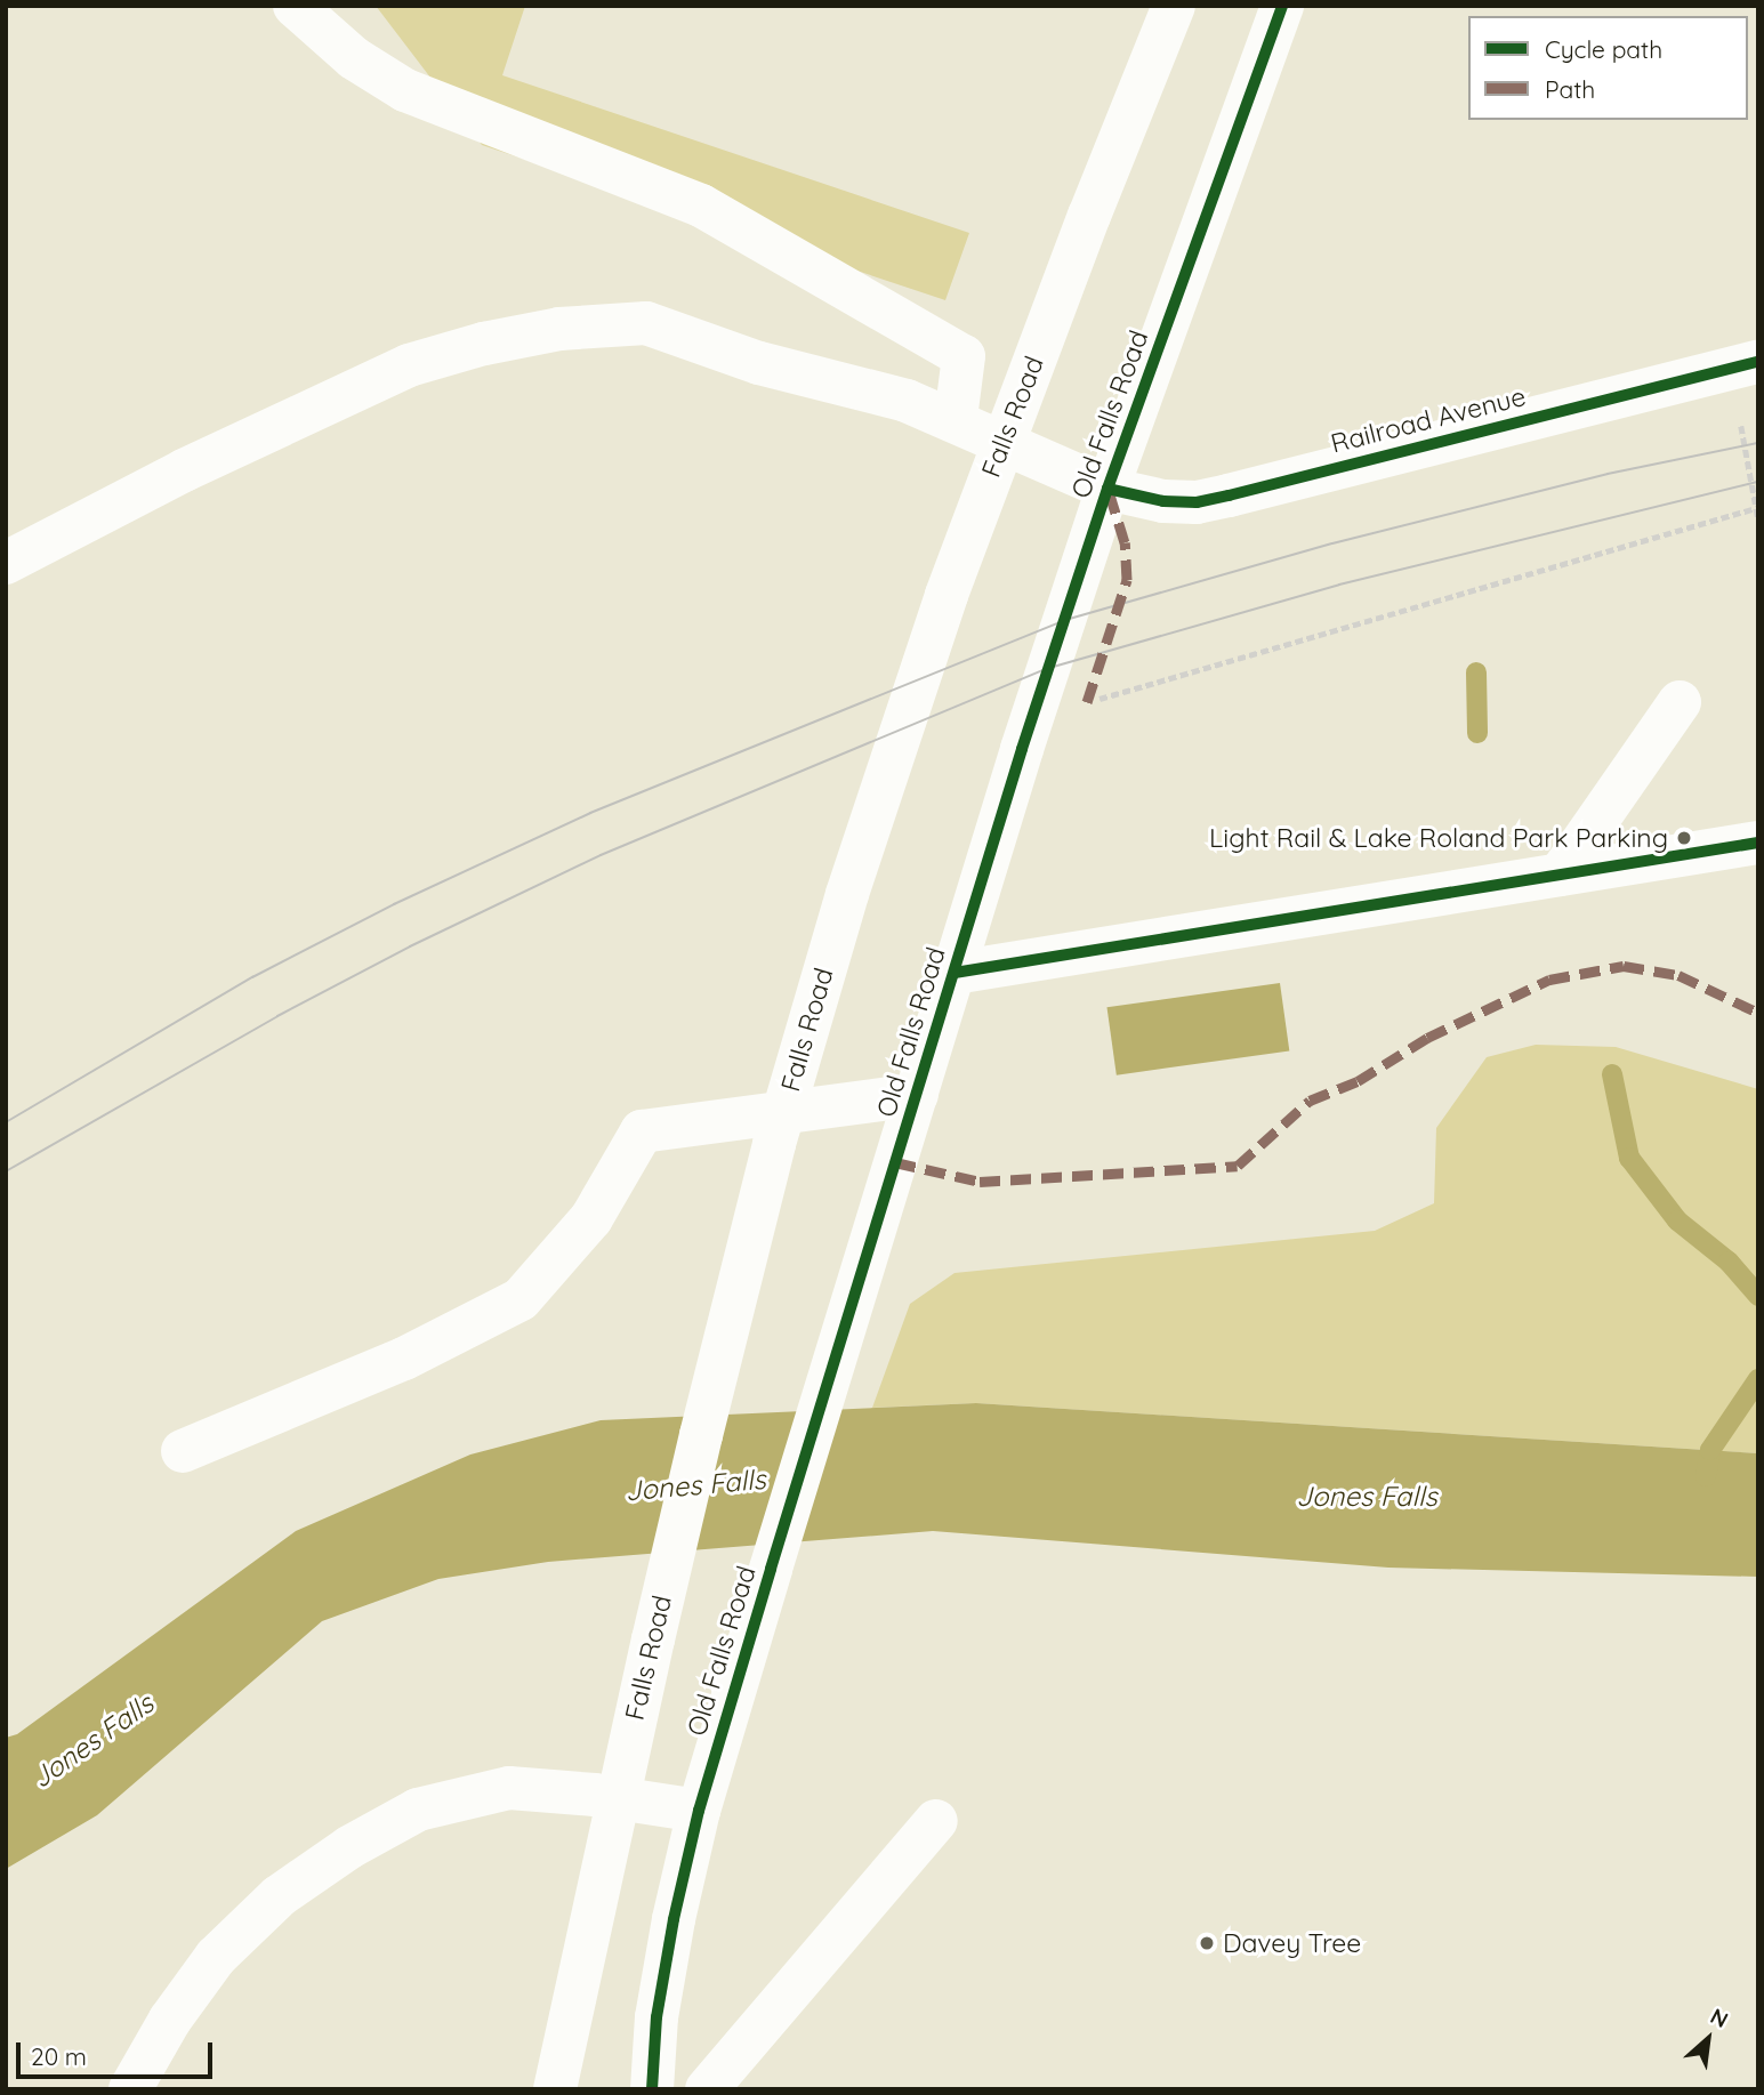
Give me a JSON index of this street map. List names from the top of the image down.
{
  "streets": {
    "street": ["Old Falls Road", "Falls Road", "Railroad Avenue"]
  },
  "crossings": [
    ["Old Falls Road", "Railroad Avenue"]
  ],
  "water": ["Jones Falls"],
  "places": ["Light Rail & Lake Roland Park Parking", "Davey Tree"],
  "legend": ["Cycle path", "Path"],
  "scale_bar": "20 m",
  "north": "top right"
}
